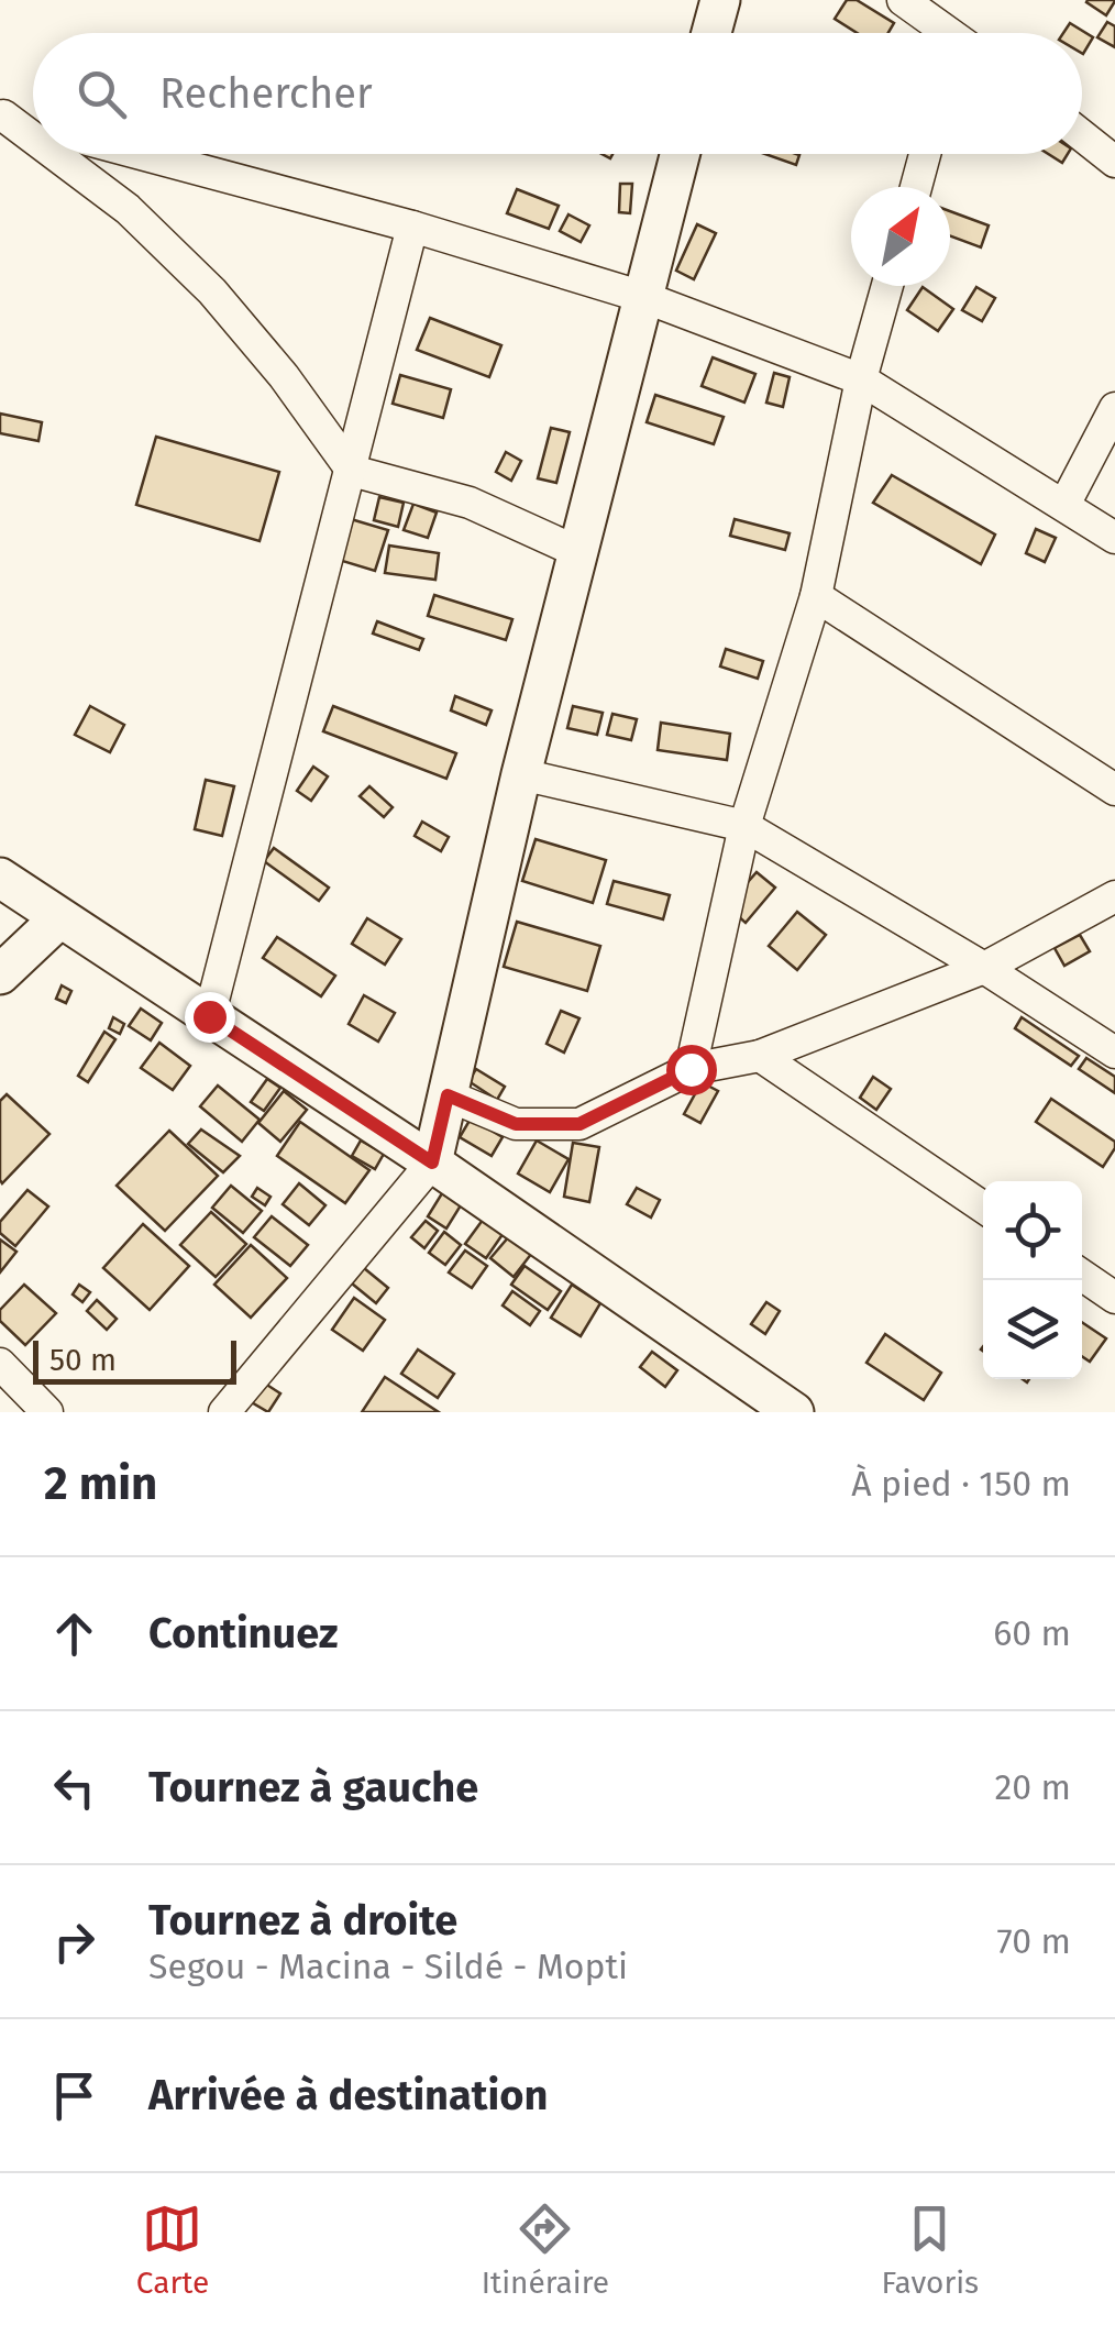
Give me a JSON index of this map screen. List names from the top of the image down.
{
  "scale_bar": "50 m",
  "north": "top right",
  "page": {
    "search": "Rechercher",
    "scale": "50 m",
    "heading": ["2 min", "À pied · 150 m"],
    "list": [
      ["Continuez", "60 m"],
      ["Tournez à gauche", "20 m"],
      ["Tournez à droite", "Segou - Macina - Sildé - Mopti", "70 m"],
      "Arrivée à destination"
    ],
    "nav": ["Carte", "Itinéraire", "Favoris"]
  }
}
